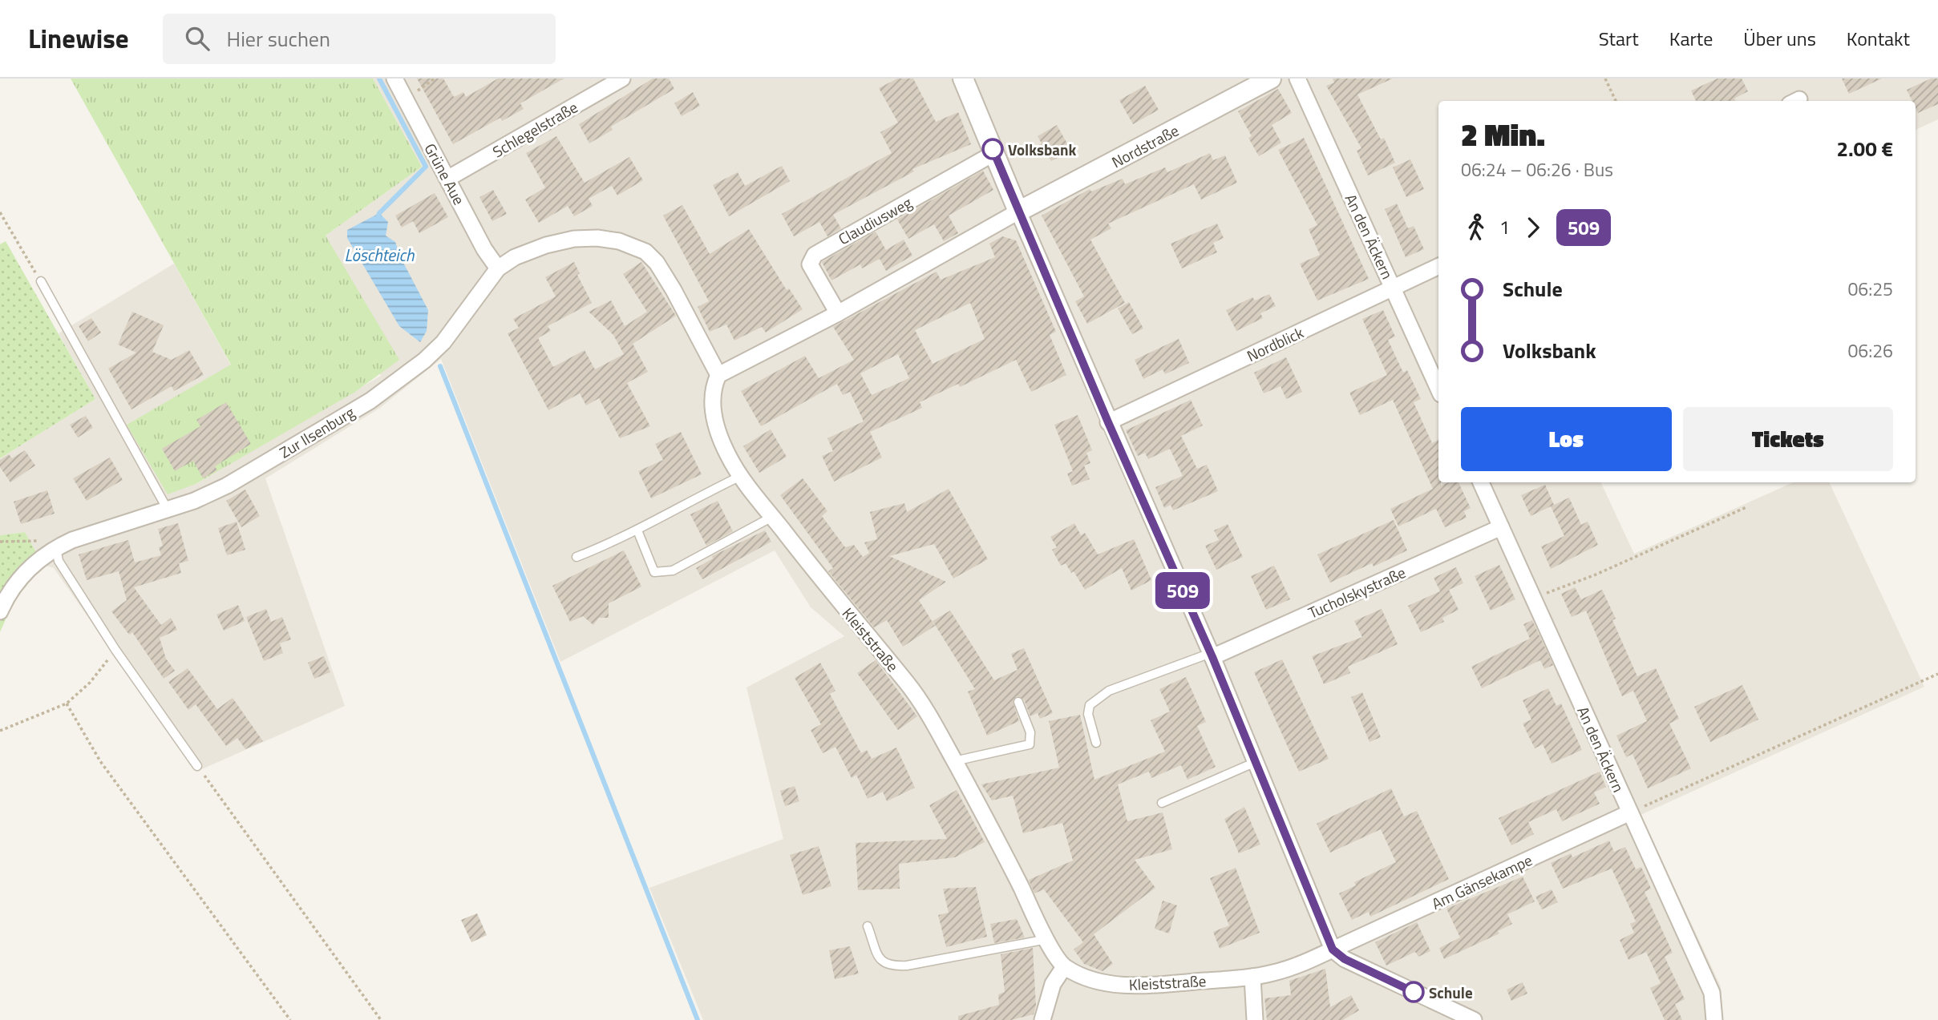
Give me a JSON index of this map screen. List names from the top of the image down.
{
  "streets": {
    "street": [
      "Schlegelstraße",
      "Nordstraße",
      "Grüne Aue",
      "Claudiusweg",
      "An den Äckern",
      "Nordblick",
      "Zur Ilsenburg",
      "Tucholskystraße",
      "Kleiststraße",
      "Am Gänsekampe"
    ]
  },
  "crossings": [
    ["Schlegelstraße", "Grüne Aue"],
    ["Grüne Aue", "Zur Ilsenburg"],
    ["An den Äckern", "Nordblick"],
    ["An den Äckern", "Tucholskystraße"],
    ["An den Äckern", "Am Gänsekampe"],
    ["Zur Ilsenburg", "Kleiststraße"],
    ["Kleiststraße", "Am Gänsekampe"]
  ],
  "water": ["Löschteich"],
  "places": ["Volksbank", "Schule"],
  "lines": ["bus line 509"],
  "page": {
    "header": "Linewise",
    "search": "Hier suchen",
    "nav": [
      "Start",
      "Karte",
      "Über uns",
      "Kontakt"
    ],
    "on_map": "509",
    "heading": ["2 Min.", "06:24 – 06:26 · Bus", "2.00 €"],
    "legs": ["1", "509"],
    "list": [
      {
        "name": "Schule",
        "value": "06:25"
      },
      {
        "name": "Volksbank",
        "value": "06:26"
      }
    ],
    "buttons": ["Los", "Tickets"]
  }
}
